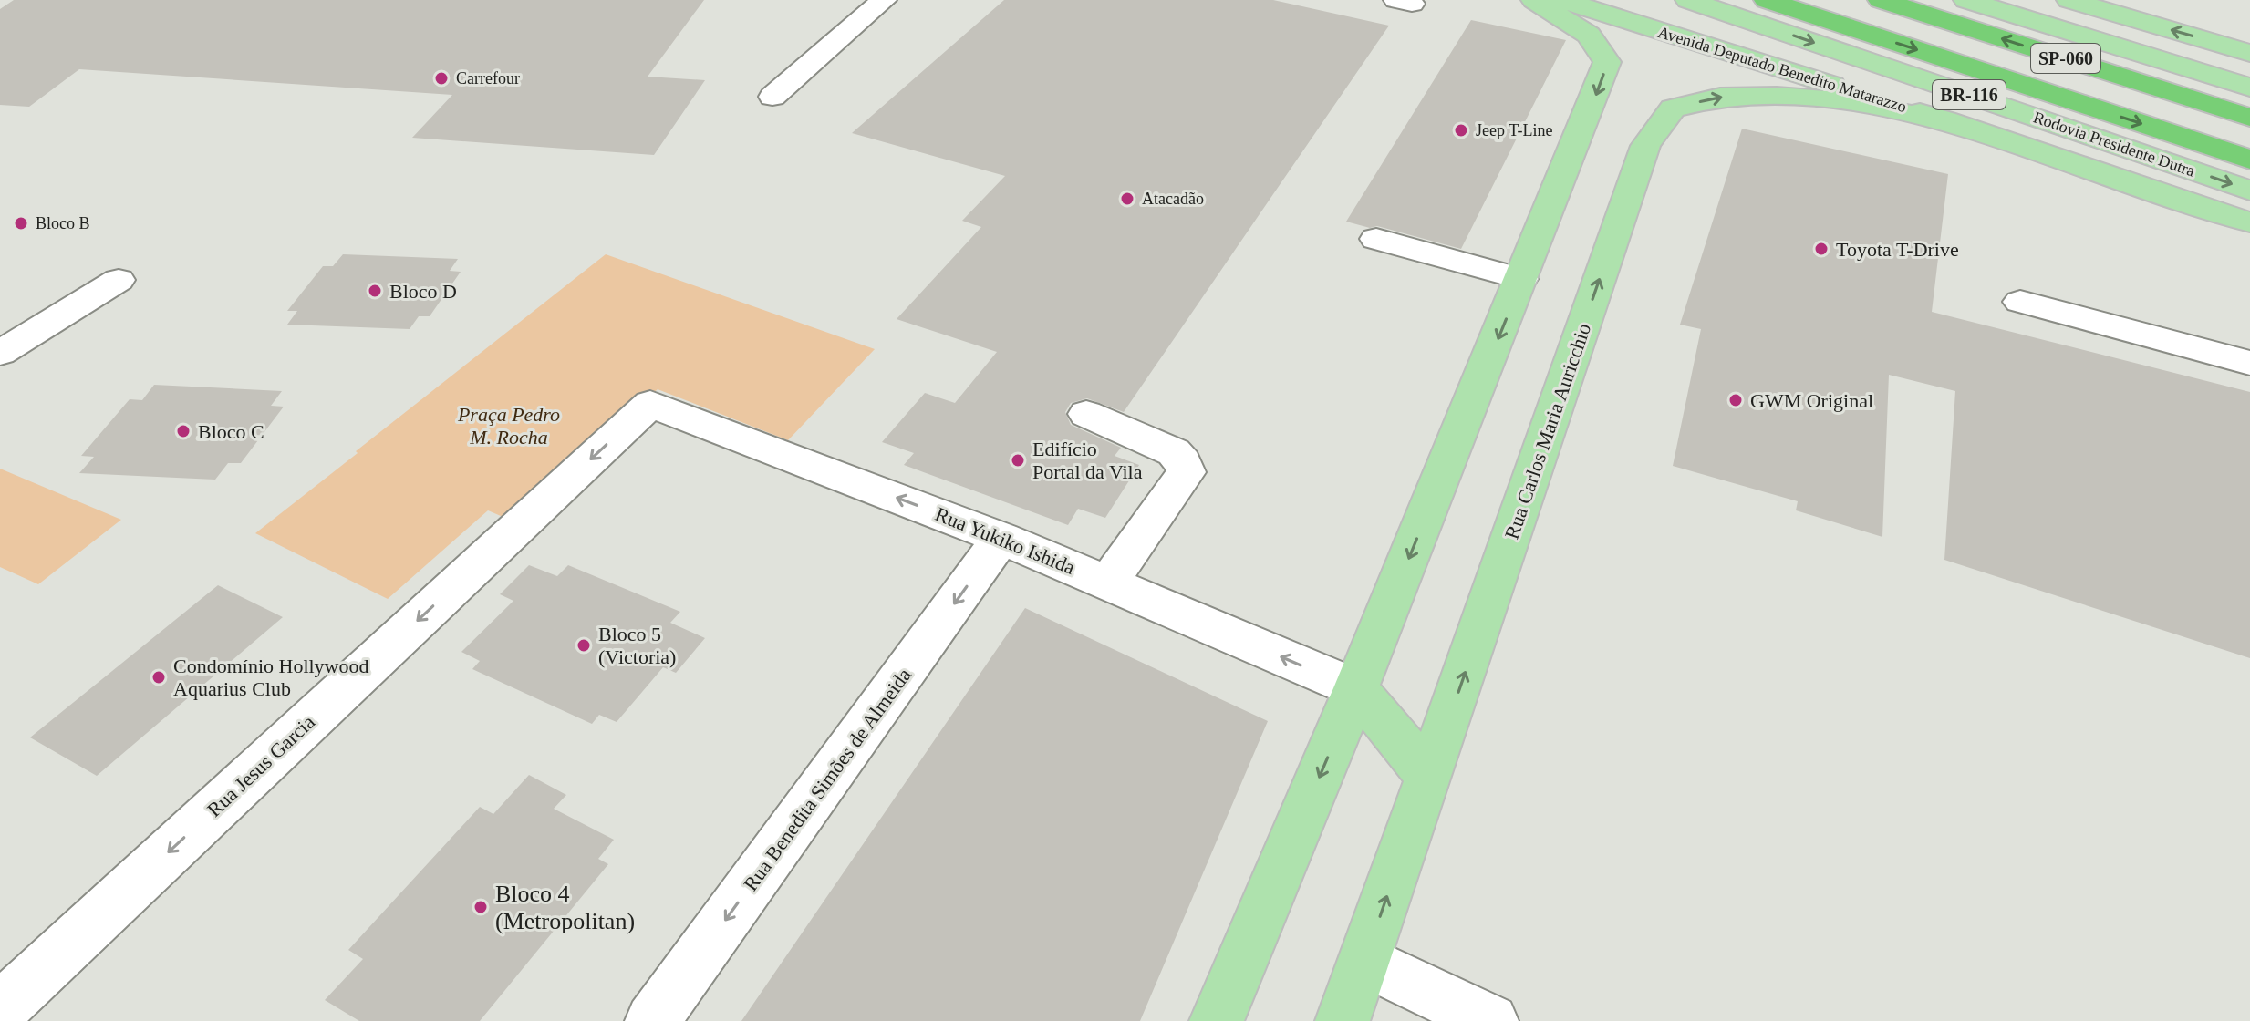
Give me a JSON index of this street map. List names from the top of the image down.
{
  "streets": {
    "highway": ["SP-060", "Rodovia Presidente Dutra"],
    "main road": ["Avenida Deputado Benedito Matarazzo", "BR-116", "Rua Carlos Maria Auricchio"],
    "street": ["Rua Yukiko Ishida", "Rua Jesus Garcia", "Rua Benedita Simões de Almeida"]
  },
  "crossings": [
    ["Avenida Deputado Benedito Matarazzo", "Rua Carlos Maria Auricchio"],
    ["Rua Yukiko Ishida", "Rua Jesus Garcia"],
    ["Rua Yukiko Ishida", "Rua Benedita Simões de Almeida"]
  ],
  "one_way": ["Rua Yukiko Ishida", "Rua Jesus Garcia", "Rua Benedita Simões de Almeida"],
  "parks": ["Praça Pedro M. Rocha"],
  "places": [
    "Carrefour",
    "Jeep T-Line",
    "Atacadão",
    "Bloco B",
    "Toyota T-Drive",
    "Bloco D",
    "GWM Original",
    "Bloco C",
    "Edifício Portal da Vila",
    "Bloco 5 (Victoria)",
    "Condomínio Hollywood Aquarius Club",
    "Bloco 4 (Metropolitan)"
  ]
}
